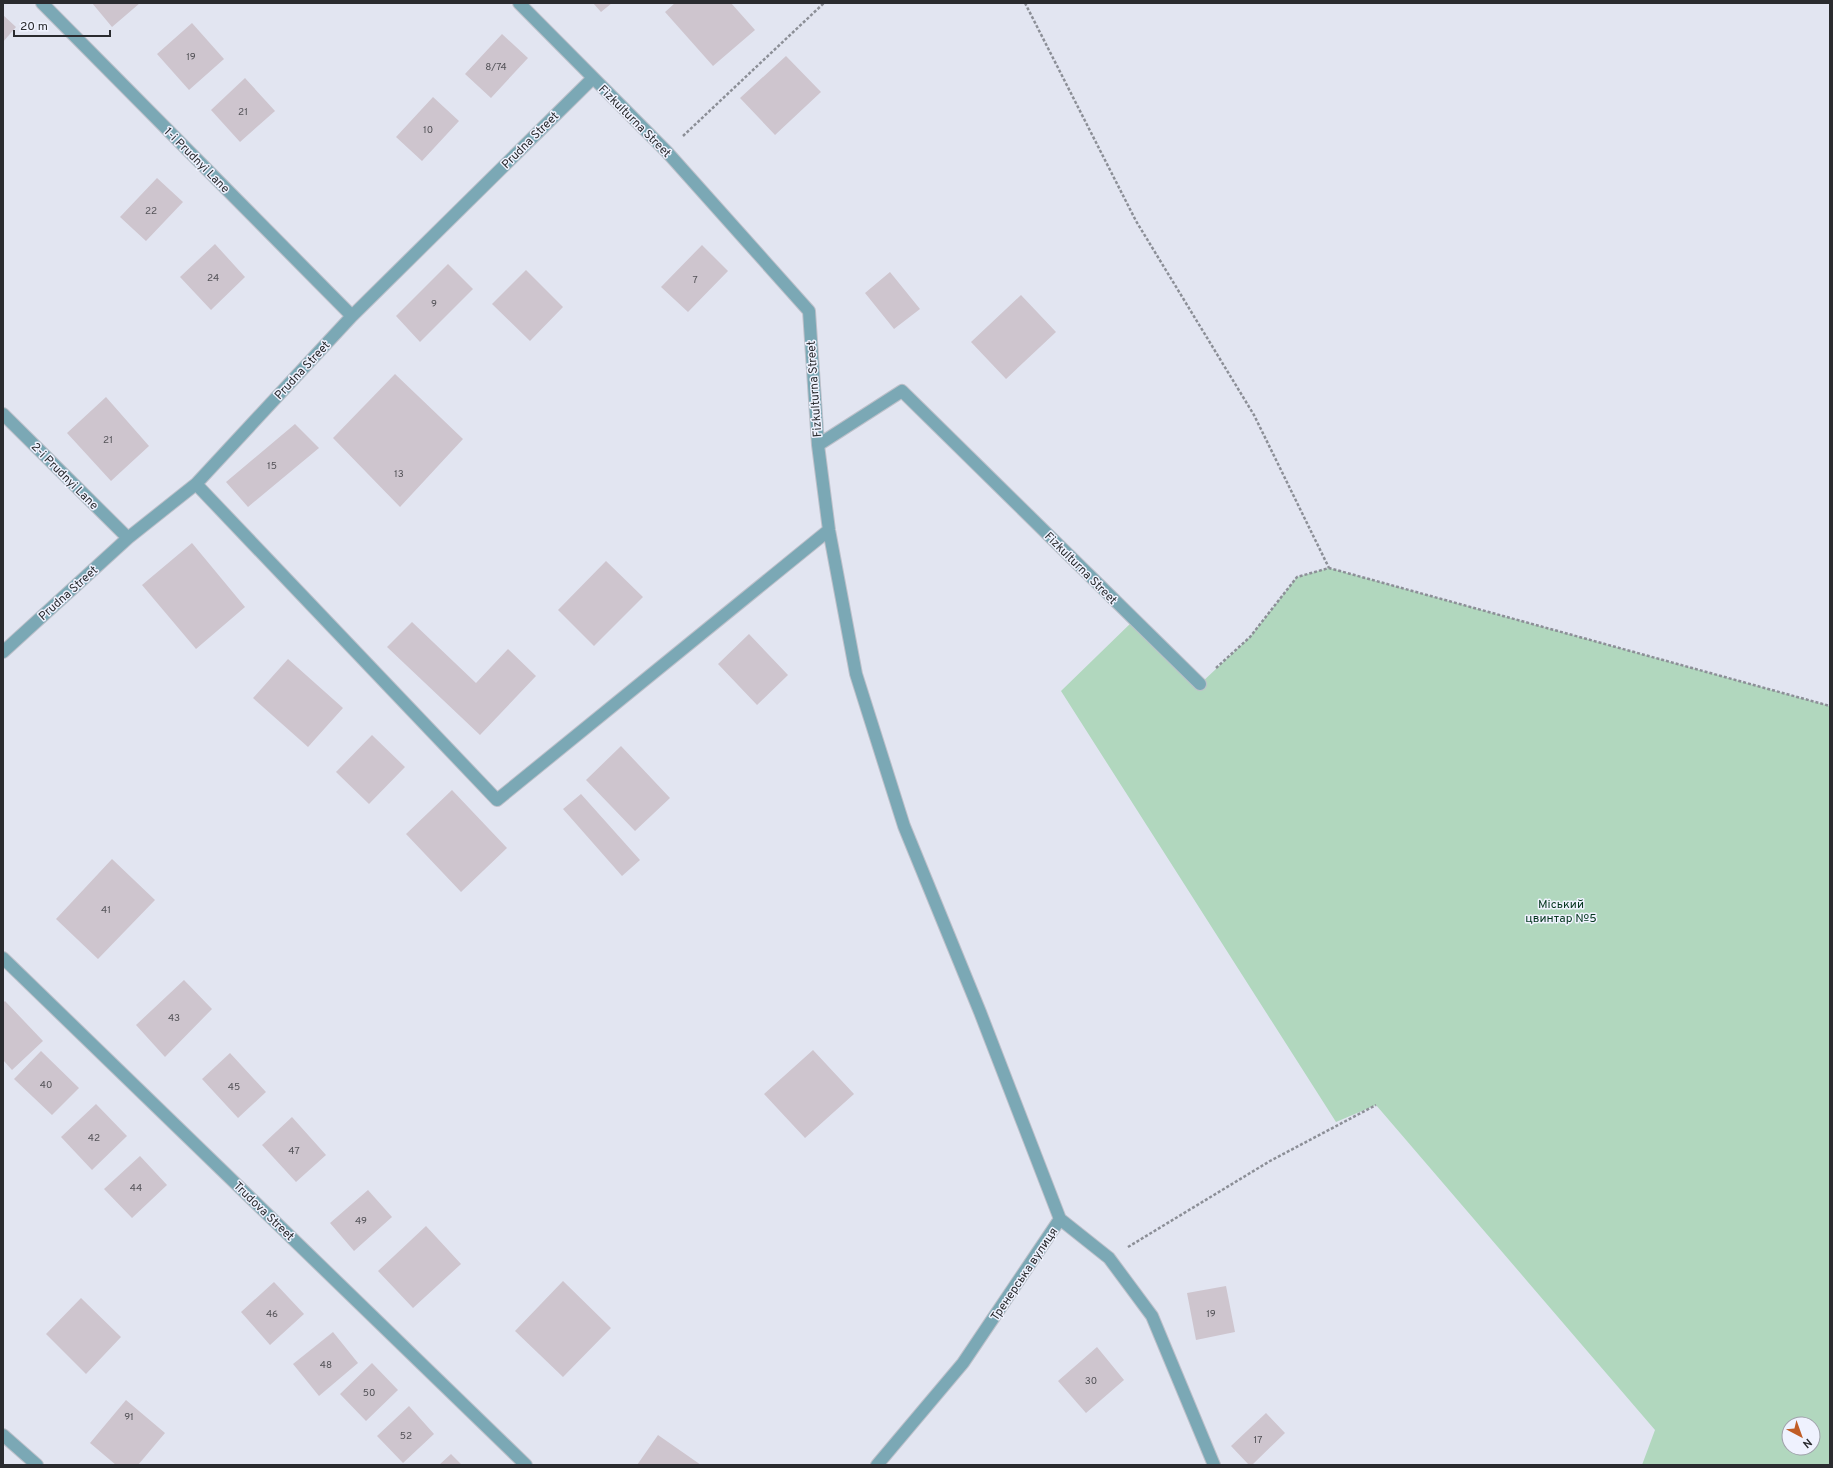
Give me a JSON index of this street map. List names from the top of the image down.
{
  "streets": {
    "street": [
      "Fizkulturna Street",
      "Prudna Street",
      "1-i Prudnyi Lane",
      "2-i Prudnyi Lane",
      "Trudova Street",
      "Тренерська вулиця"
    ]
  },
  "crossings": [
    ["Fizkulturna Street", "Prudna Street"],
    ["Prudna Street", "1-i Prudnyi Lane"],
    ["Prudna Street", "2-i Prudnyi Lane"]
  ],
  "parks": ["Міський цвинтар №5"],
  "house_numbers": [
    "19",
    "8/74",
    "21",
    "10",
    "22",
    "24",
    "7",
    "9",
    "21",
    "15",
    "13",
    "41",
    "43",
    "40",
    "45",
    "42",
    "47",
    "44",
    "49",
    "46",
    "19",
    "48",
    "30",
    "50",
    "91",
    "52",
    "17"
  ],
  "scale_bar": "20 m",
  "north": "bottom right"
}
